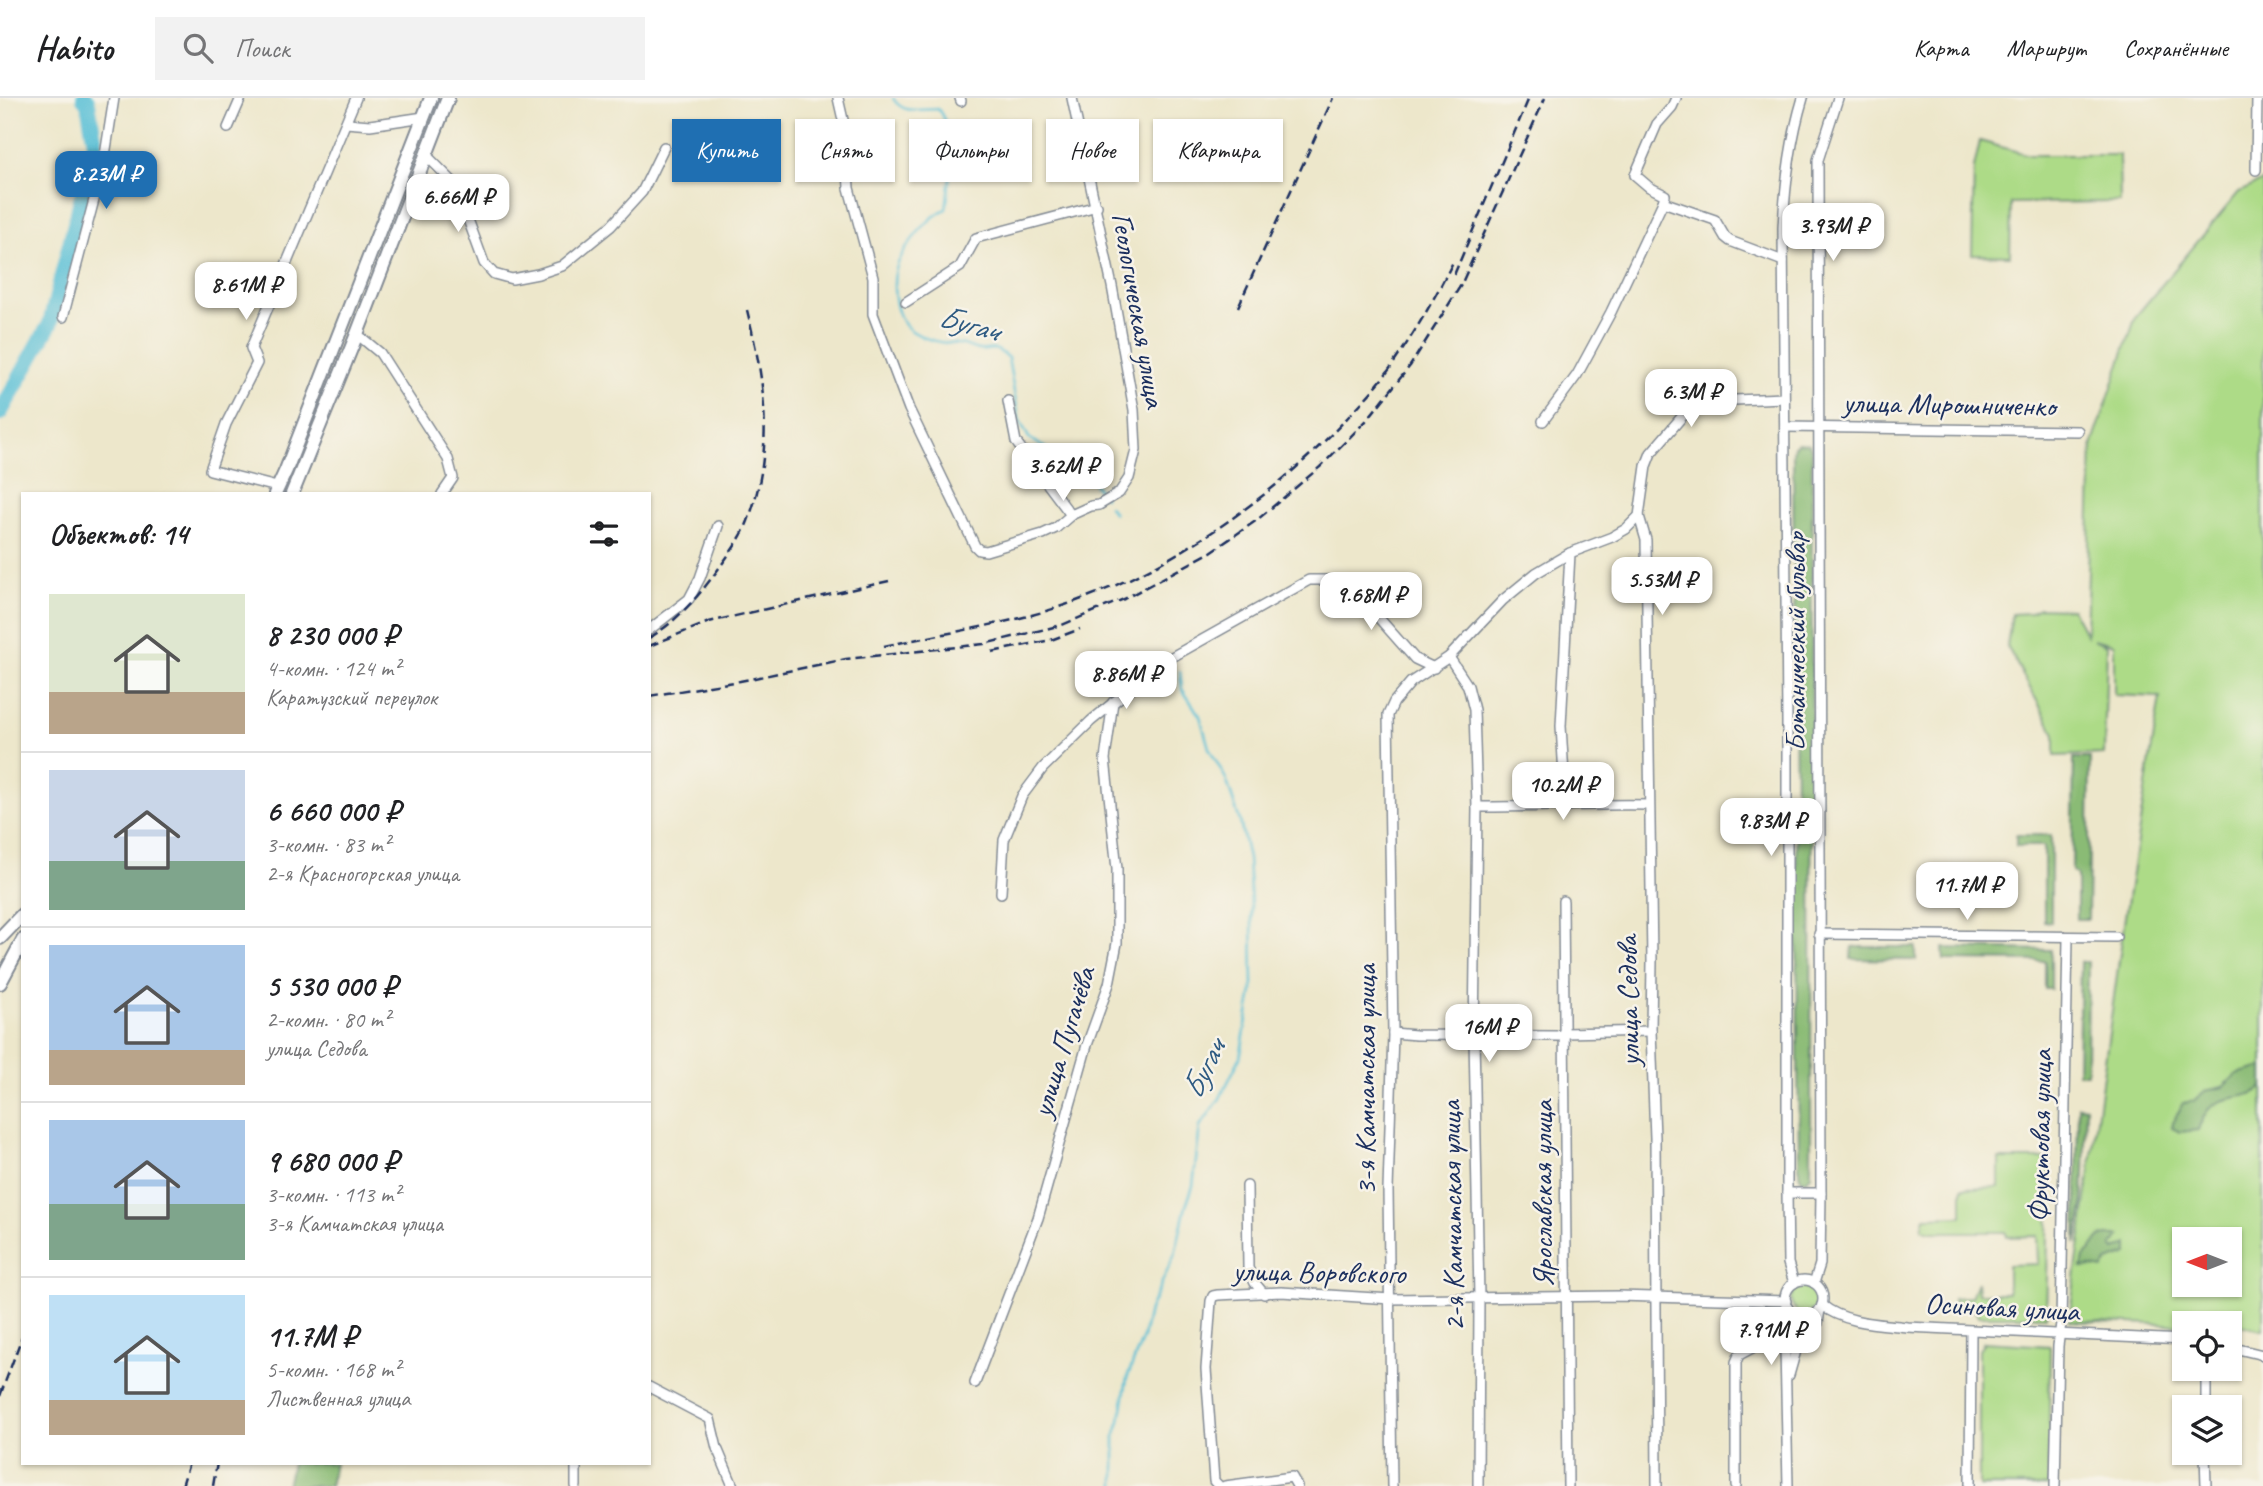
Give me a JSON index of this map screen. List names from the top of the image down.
{
  "streets": {
    "street": [
      "Геологическая улица",
      "улица Мирошниченко",
      "Ботанический бульвар",
      "улица Седова",
      "улица Пугачёва",
      "3-я Камчатская улица",
      "Фруктовая улица",
      "Ярославская улица",
      "2-я Камчатская улица",
      "улица Воровского",
      "Осиновая улица"
    ]
  },
  "crossings": [
    ["улица Мирошниченко", "Ботанический бульвар"],
    ["Ботанический бульвар", "улица Седова"],
    ["Ботанический бульвар", "улица Воровского"],
    ["Ботанический бульвар", "Осиновая улица"],
    ["улица Седова", "улица Воровского"],
    ["3-я Камчатская улица", "улица Воровского"],
    ["Фруктовая улица", "Осиновая улица"],
    ["Ярославская улица", "улица Воровского"],
    ["2-я Камчатская улица", "улица Воровского"],
    ["улица Воровского", "Осиновая улица"]
  ],
  "water": ["Бугач"],
  "north": "left",
  "page": {
    "header": "Habito",
    "search": "Поиск",
    "nav": ["Карта", "Маршрут", "Сохранённые"],
    "chip": [
      "Купить",
      "Снять",
      "Фильтры",
      "Новое",
      "Квартира"
    ],
    "price": [
      "8.23M ₽",
      "6.66M ₽",
      "3.93M ₽",
      "8.61M ₽",
      "6.3M ₽",
      "3.62M ₽",
      "5.53M ₽",
      "9.68M ₽",
      "8.86M ₽",
      "10.2M ₽",
      "9.83M ₽",
      "11.7M ₽",
      "16M ₽",
      "7.91M ₽"
    ],
    "heading": "Объектов: 14",
    "list": [
      {
        "name": "8 230 000 ₽",
        "note": "4-комн. · 124 m² · Каратузский переулок"
      },
      {
        "name": "6 660 000 ₽",
        "note": "3-комн. · 83 m² · 2-я Красногорская улица"
      },
      {
        "name": "5 530 000 ₽",
        "note": "2-комн. · 80 m² · улица Седова"
      },
      {
        "name": "9 680 000 ₽",
        "note": "3-комн. · 113 m² · 3-я Камчатская улица"
      },
      {
        "name": "11.7M ₽",
        "note": "5-комн. · 168 m² · Лиственная улица"
      }
    ]
  }
}
